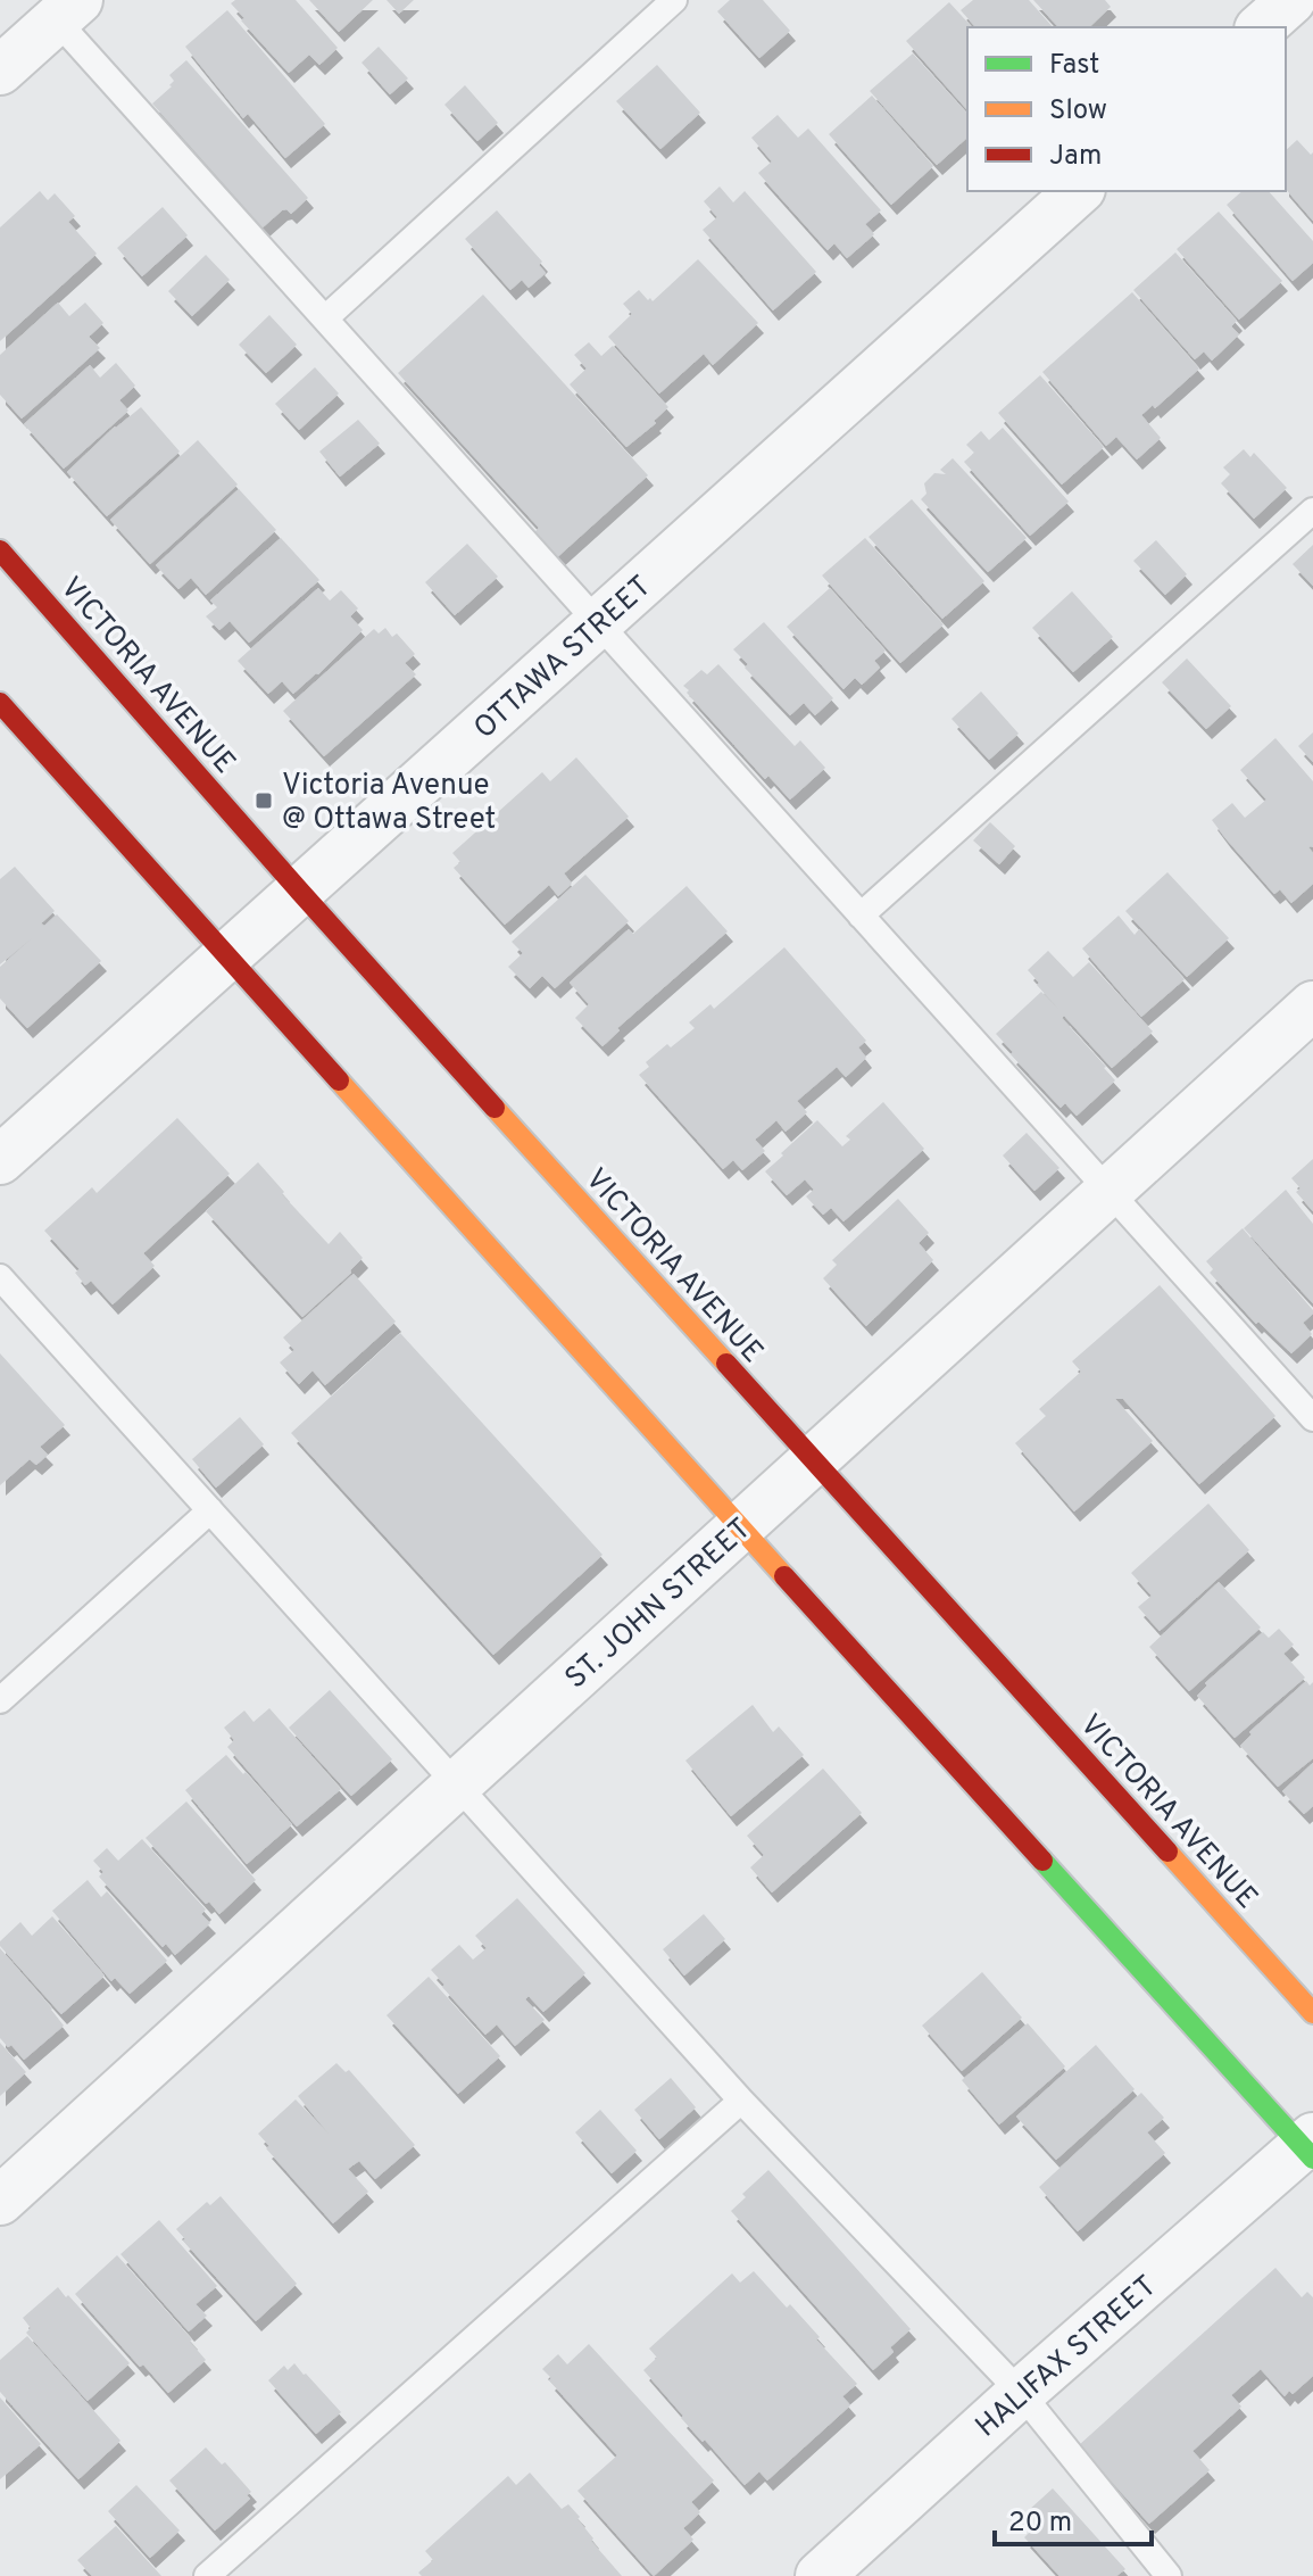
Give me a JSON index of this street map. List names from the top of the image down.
{
  "streets": {
    "main road": ["VICTORIA AVENUE"],
    "street": ["OTTAWA STREET", "ST. JOHN STREET", "HALIFAX STREET"]
  },
  "crossings": [
    ["OTTAWA STREET", "VICTORIA AVENUE"],
    ["VICTORIA AVENUE", "ST. JOHN STREET"]
  ],
  "places": {
    "transit": ["Victoria Avenue @ Ottawa Street"]
  },
  "legend": ["Fast", "Slow", "Jam"],
  "scale_bar": "20 m"
}
